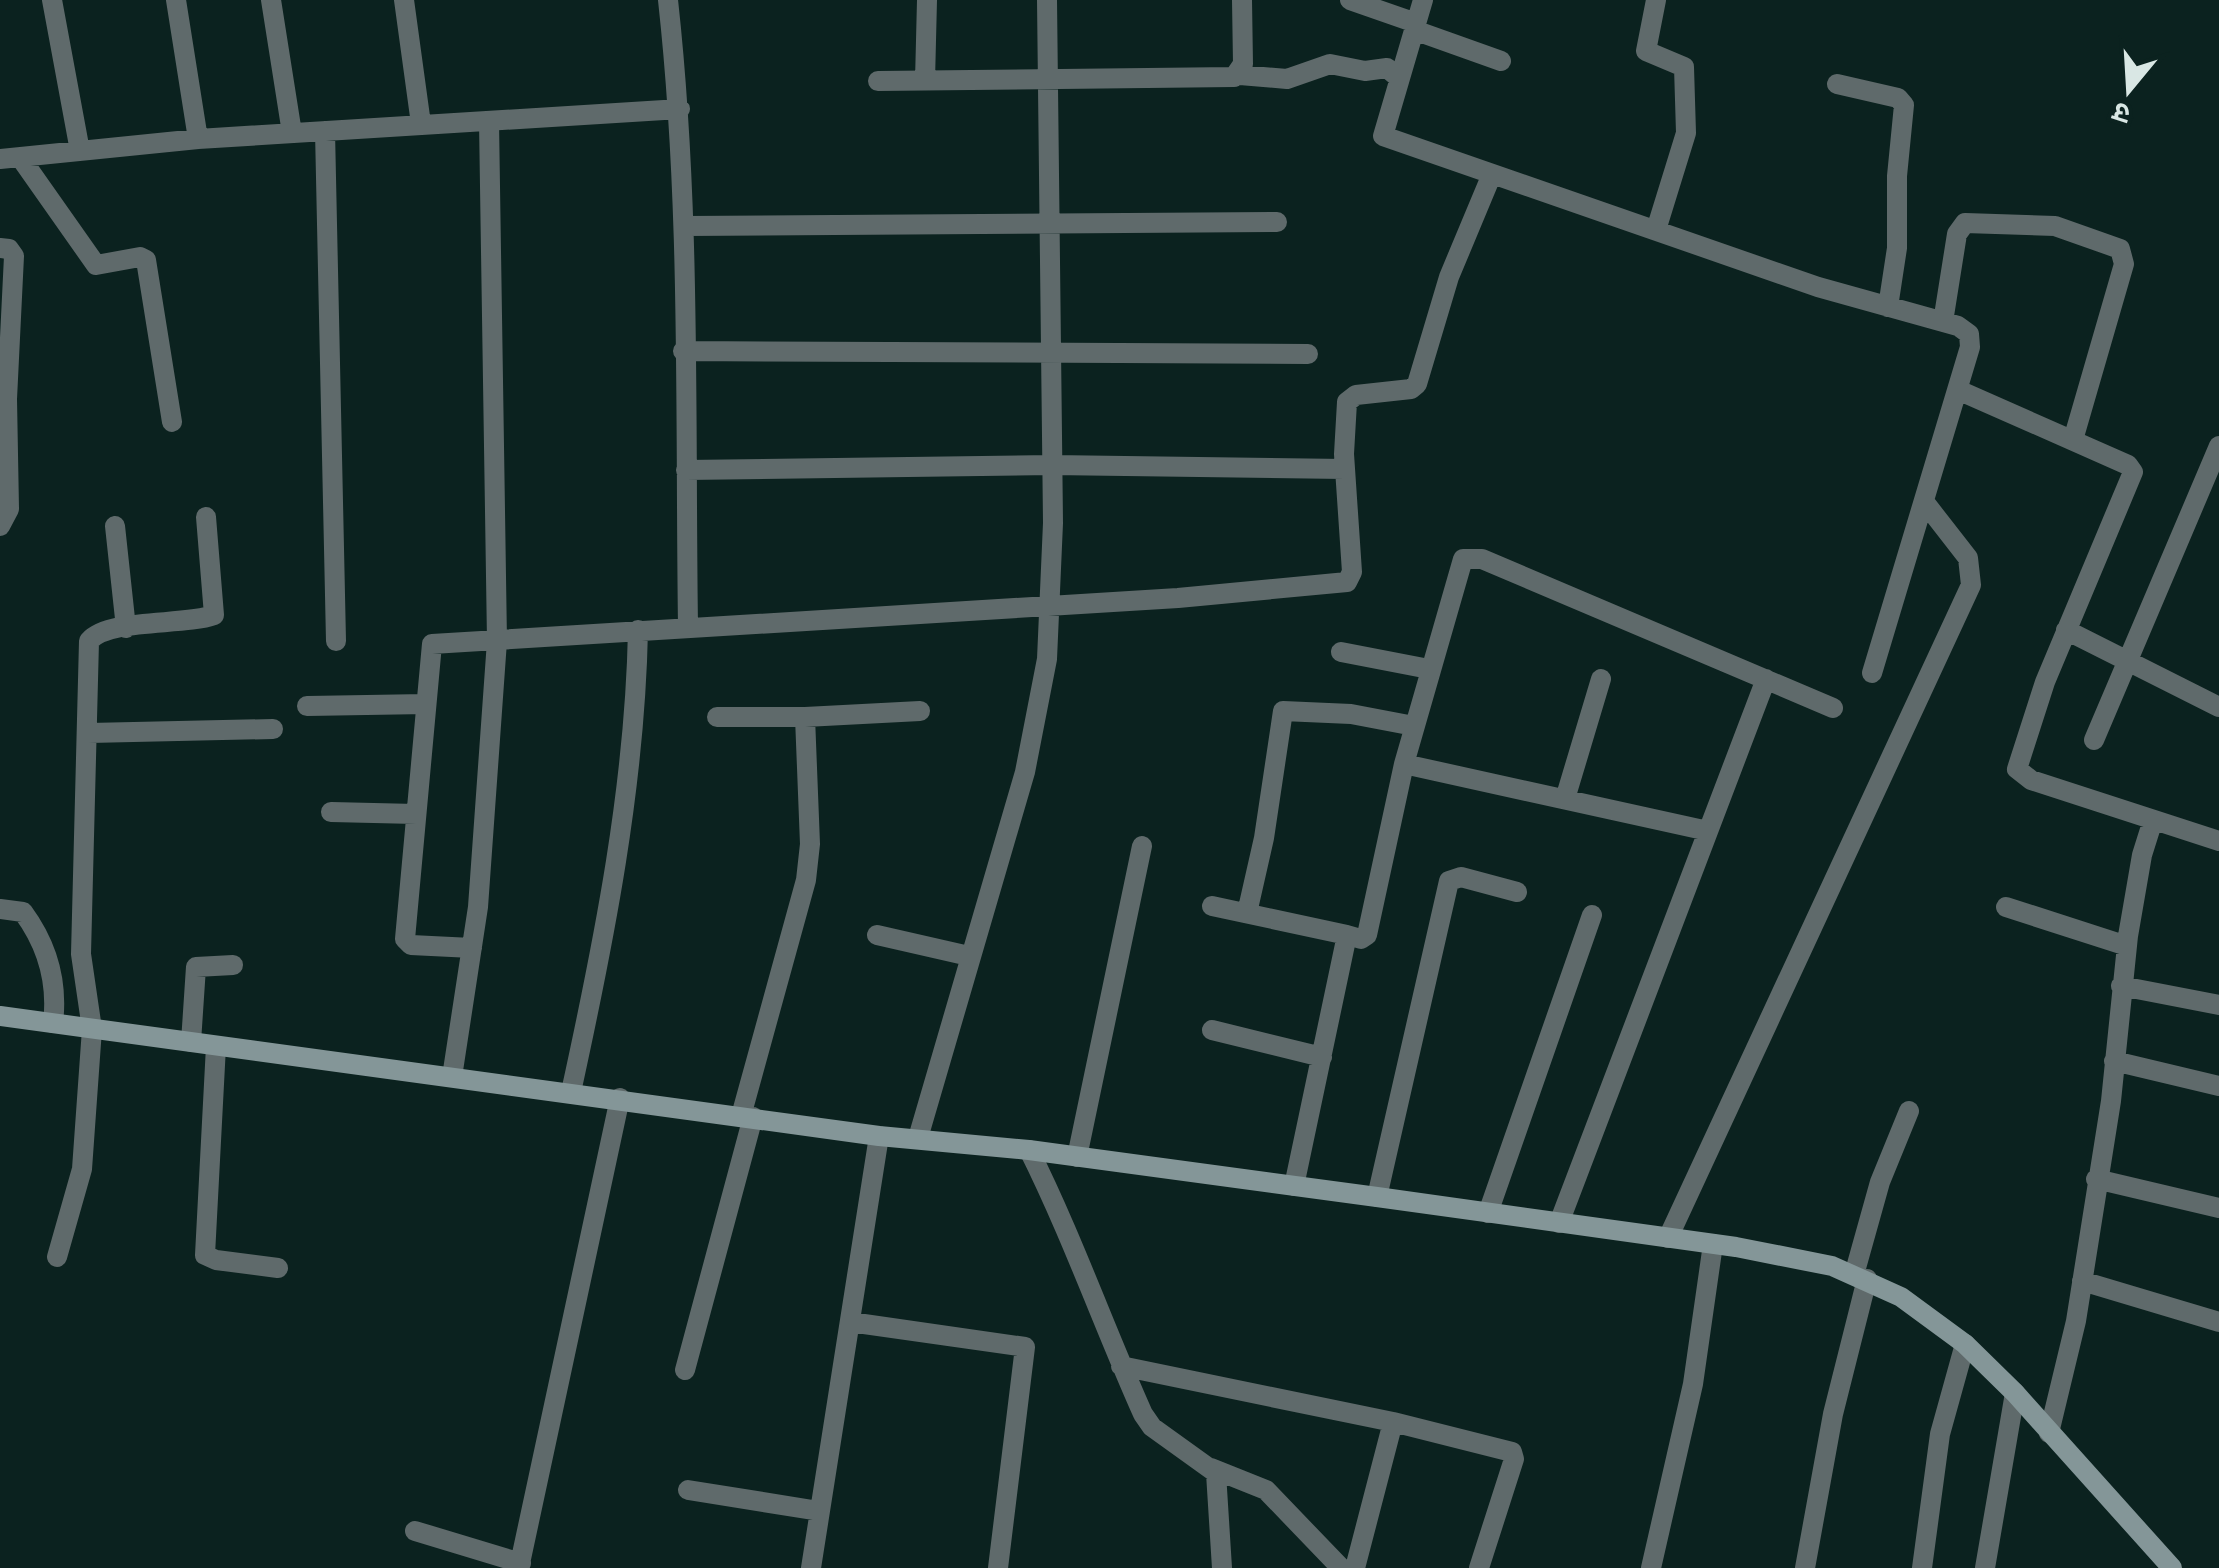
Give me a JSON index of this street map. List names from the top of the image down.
{
  "north": "bottom"
}
